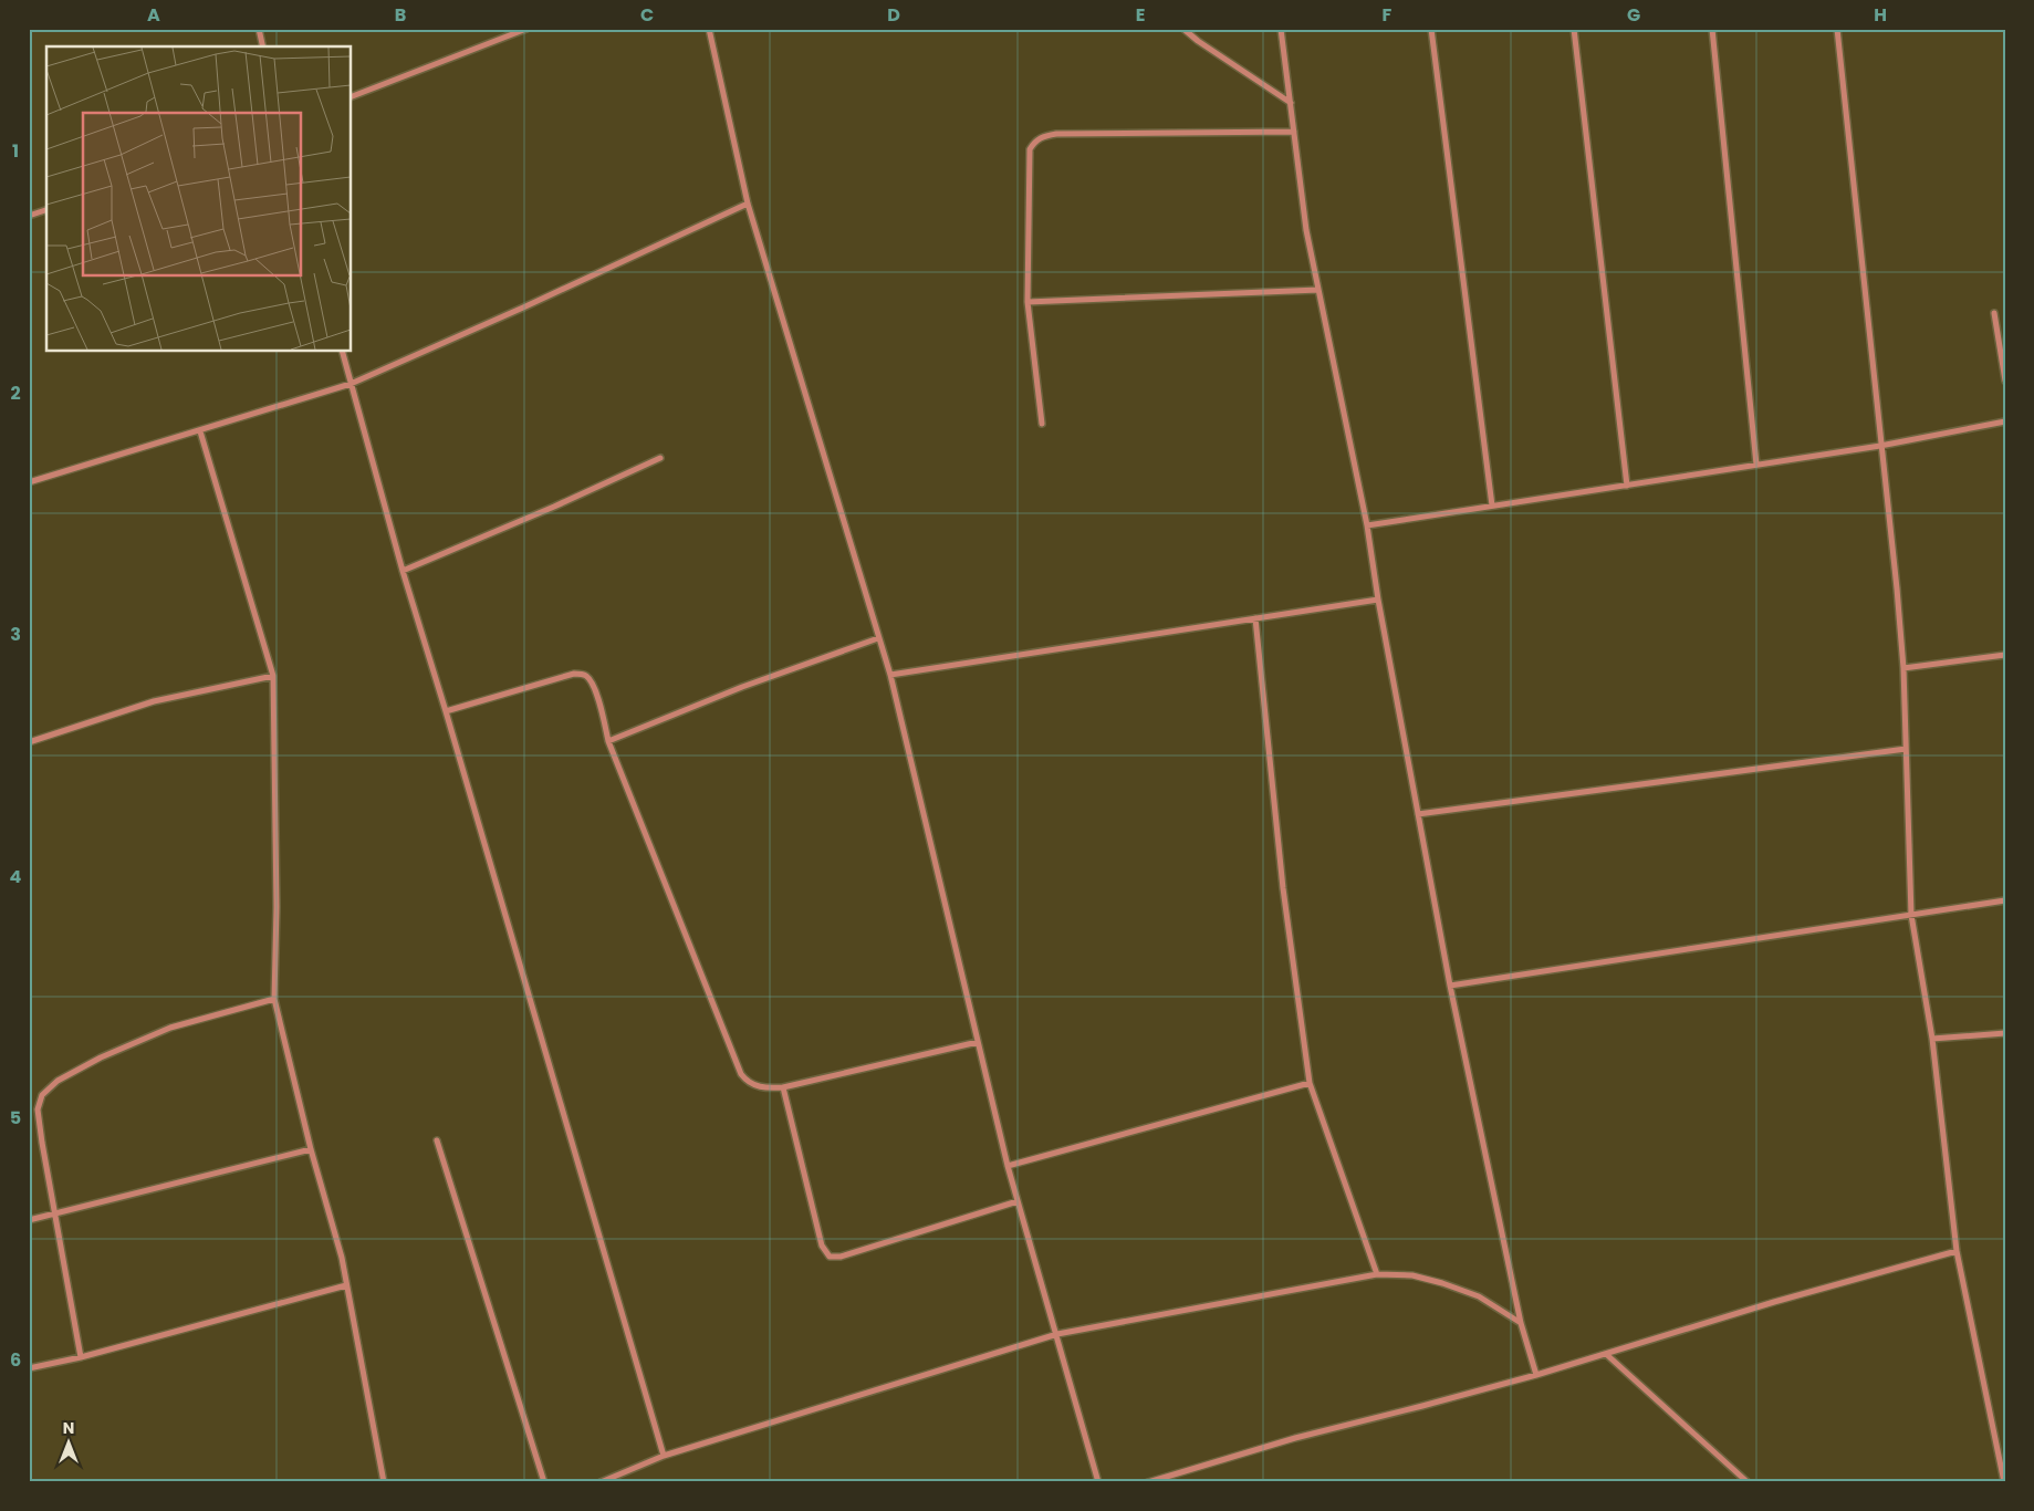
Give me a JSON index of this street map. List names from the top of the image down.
{
  "north": "top",
  "grid": {
    "columns": [
      "A",
      "B",
      "C",
      "D",
      "E",
      "F",
      "G",
      "H"
    ],
    "rows": [
      "1",
      "2",
      "3",
      "4",
      "5",
      "6"
    ]
  }
}
